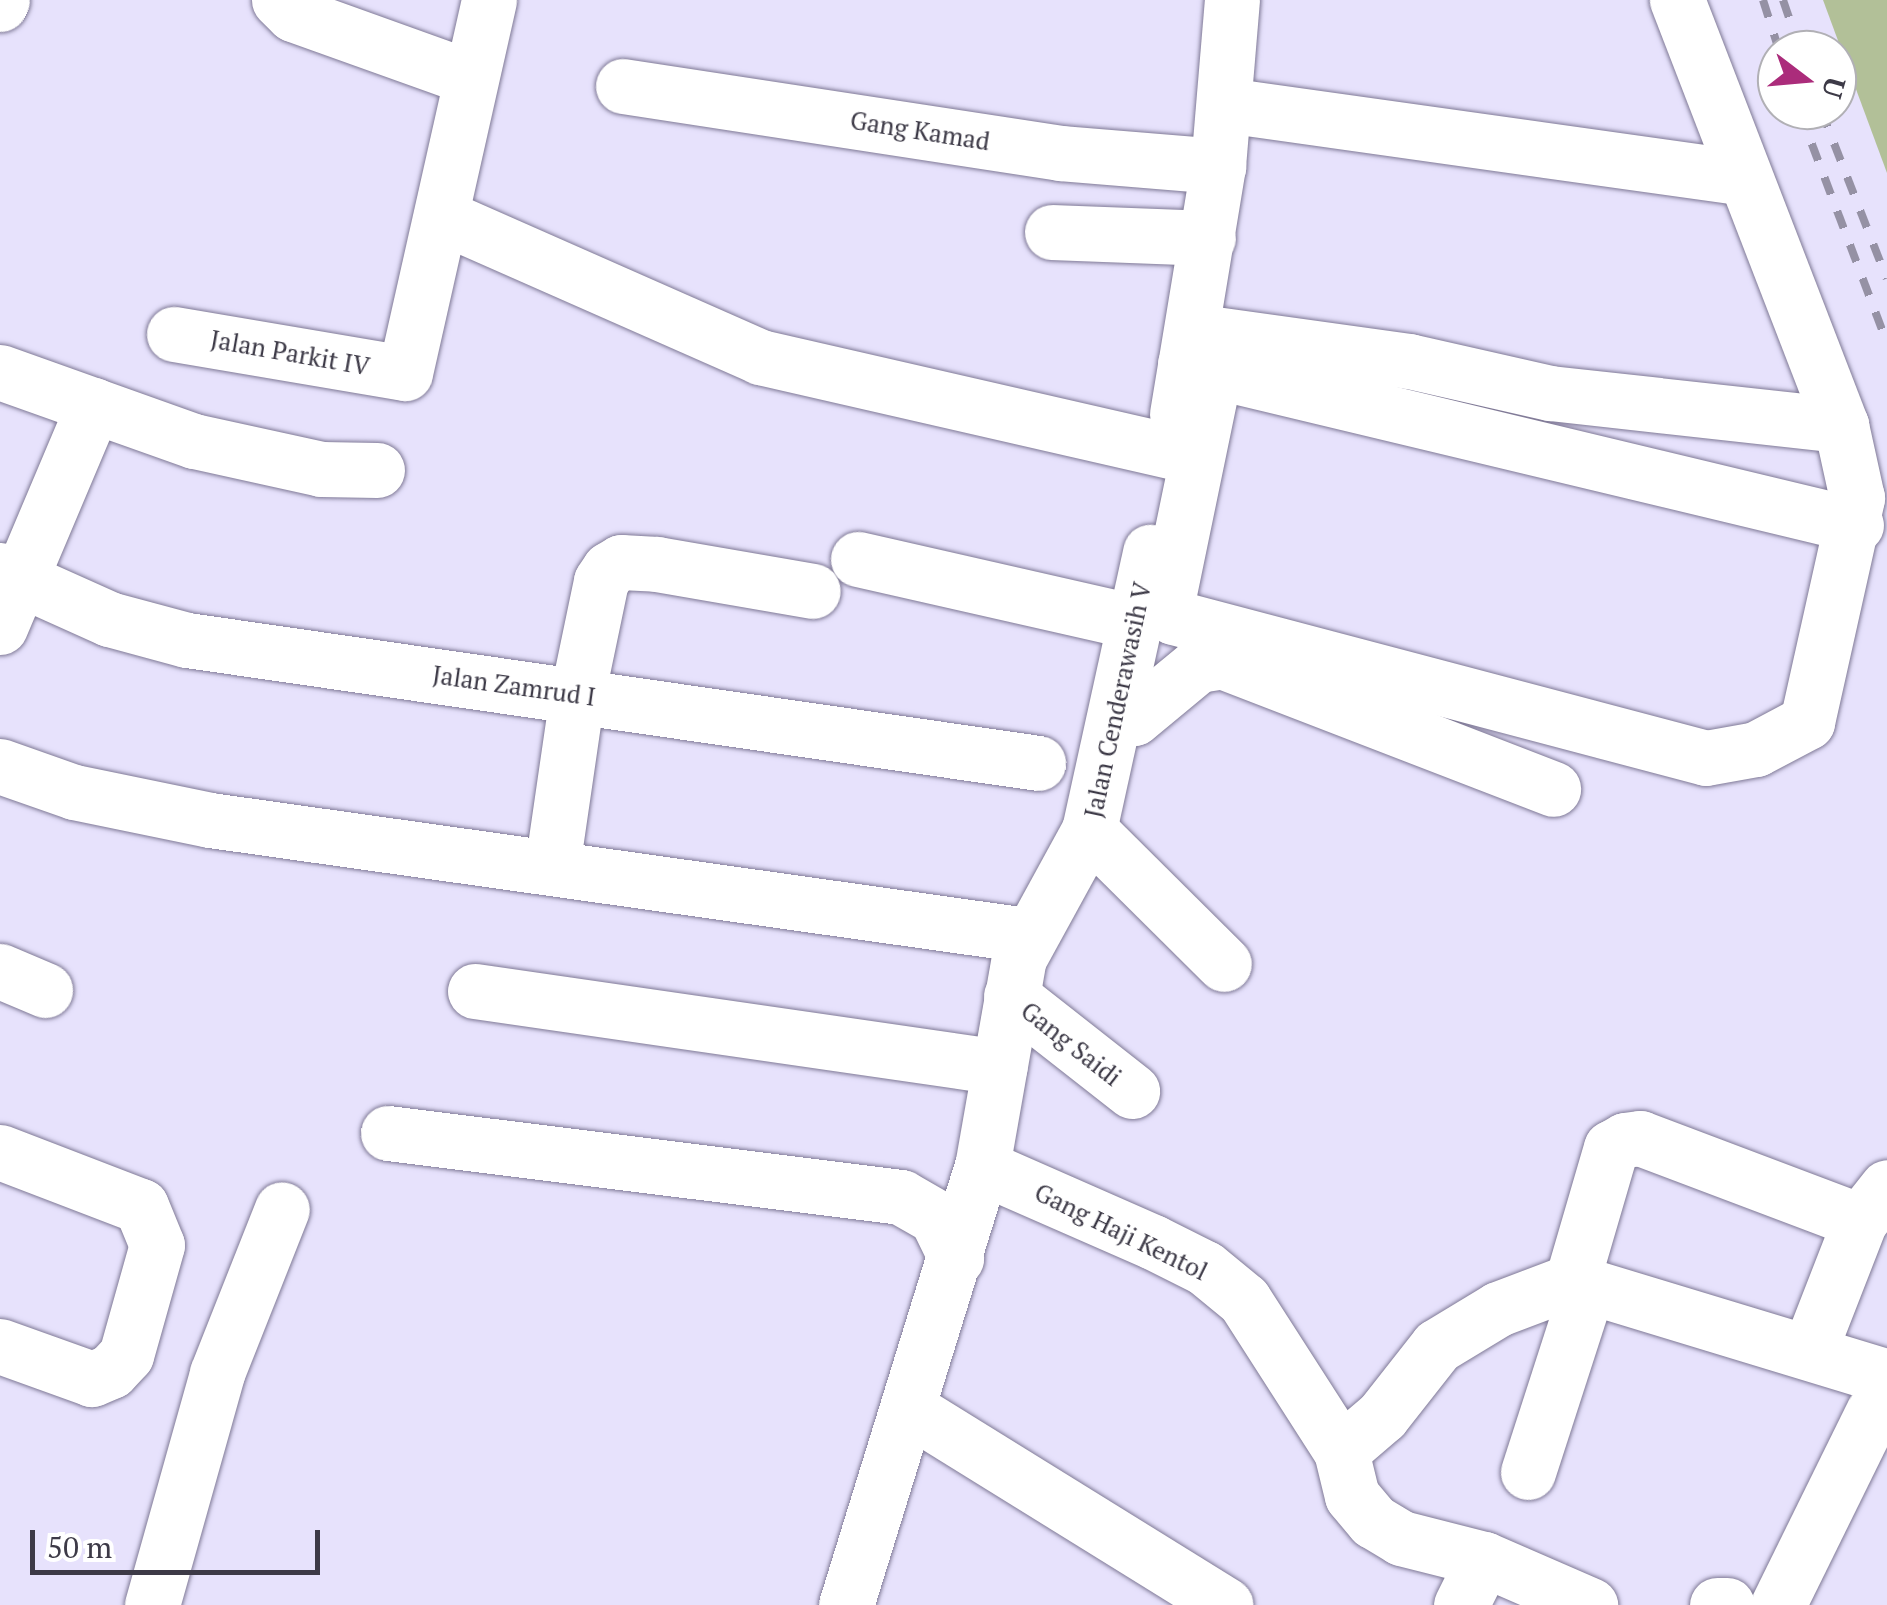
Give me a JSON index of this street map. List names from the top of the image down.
{
  "streets": {
    "street": [
      "Gang Kamad",
      "Jalan Parkit IV",
      "Jalan Zamrud I",
      "Jalan Cenderawasih V",
      "Gang Saidi",
      "Gang Haji Kentol"
    ]
  },
  "crossings": [
    ["Gang Kamad", "Jalan Cenderawasih V"],
    ["Jalan Cenderawasih V", "Gang Saidi"],
    ["Jalan Cenderawasih V", "Gang Haji Kentol"]
  ],
  "scale_bar": "50 m",
  "north": "right"
}
